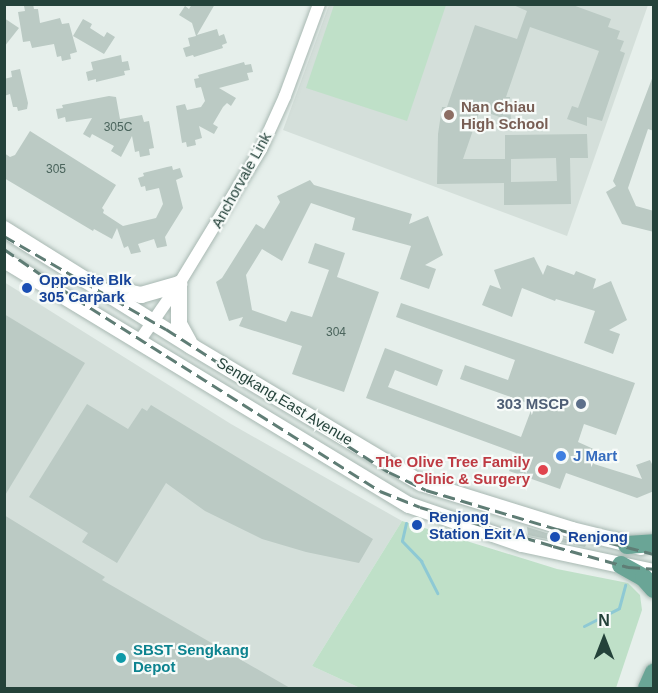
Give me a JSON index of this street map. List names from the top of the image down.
{
  "streets": {
    "main road": ["Sengkang East Avenue"],
    "street": ["Anchorvale Link"]
  },
  "crossings": [
    ["Anchorvale Link", "Sengkang East Avenue"]
  ],
  "places": [
    "Nan Chiau High School",
    "Opposite Blk 305 Carpark",
    "303 MSCP",
    "J Mart",
    "The Olive Tree Family Clinic & Surgery",
    "Renjong Station Exit A",
    "Renjong",
    "SBST Sengkang Depot"
  ],
  "house_numbers": ["305C", "305", "304"],
  "north": "top"
}
